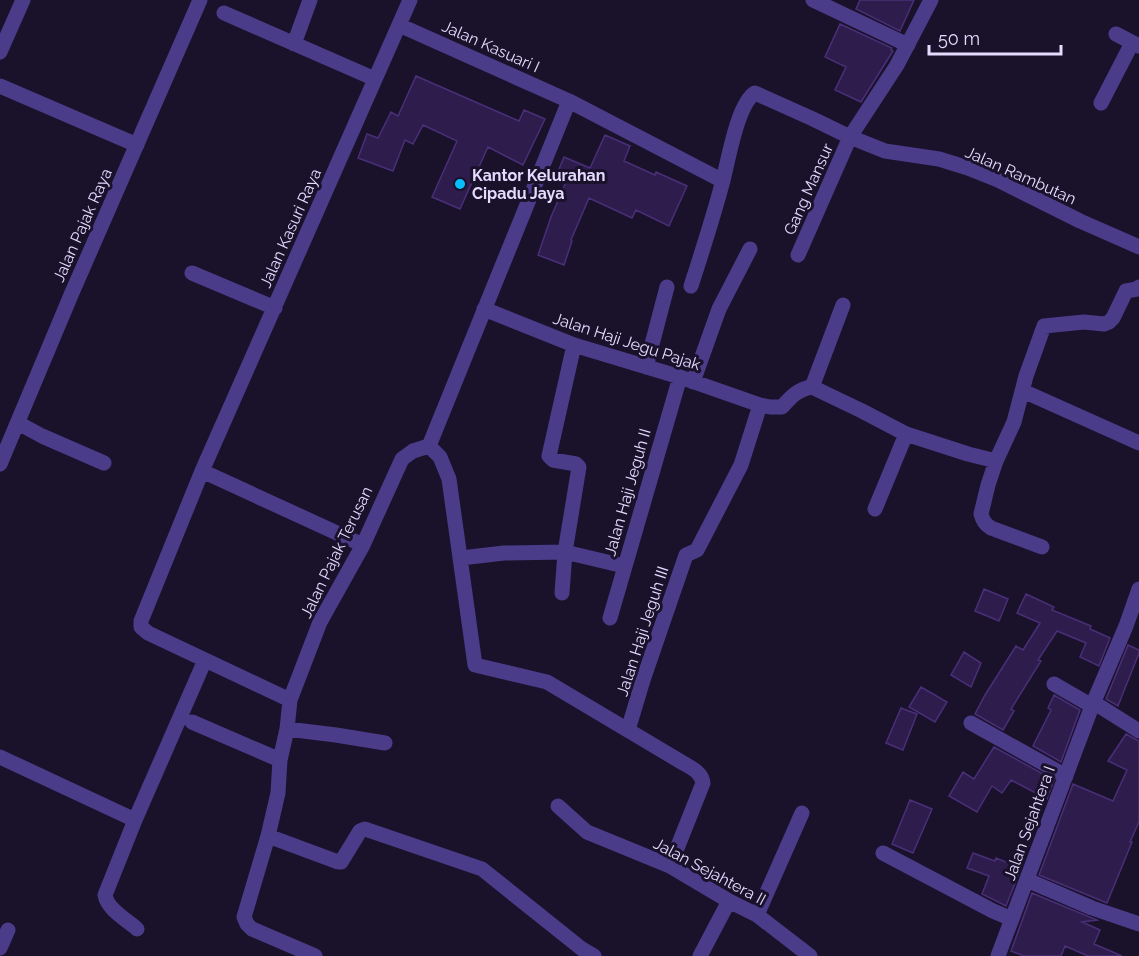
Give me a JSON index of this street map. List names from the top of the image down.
{
  "streets": {
    "street": [
      "Jalan Kasuari I",
      "Jalan Rambutan",
      "Gang Mansur",
      "Jalan Pajak Raya",
      "Jalan Kasuri Raya",
      "Jalan Haji Jegu Pajak",
      "Jalan Haji Jeguh II",
      "Jalan Pajak Terusan",
      "Jalan Haji Jeguh III",
      "Jalan Sejahtera I",
      "Jalan Sejahtera II"
    ]
  },
  "crossings": [
    ["Jalan Kasuari I", "Jalan Rambutan"],
    ["Jalan Kasuari I", "Jalan Kasuri Raya"],
    ["Jalan Rambutan", "Gang Mansur"],
    ["Jalan Haji Jegu Pajak", "Jalan Haji Jeguh II"],
    ["Jalan Haji Jegu Pajak", "Jalan Haji Jeguh III"]
  ],
  "places": ["Kantor Kelurahan Cipadu Jaya"],
  "scale_bar": "50 m"
}
